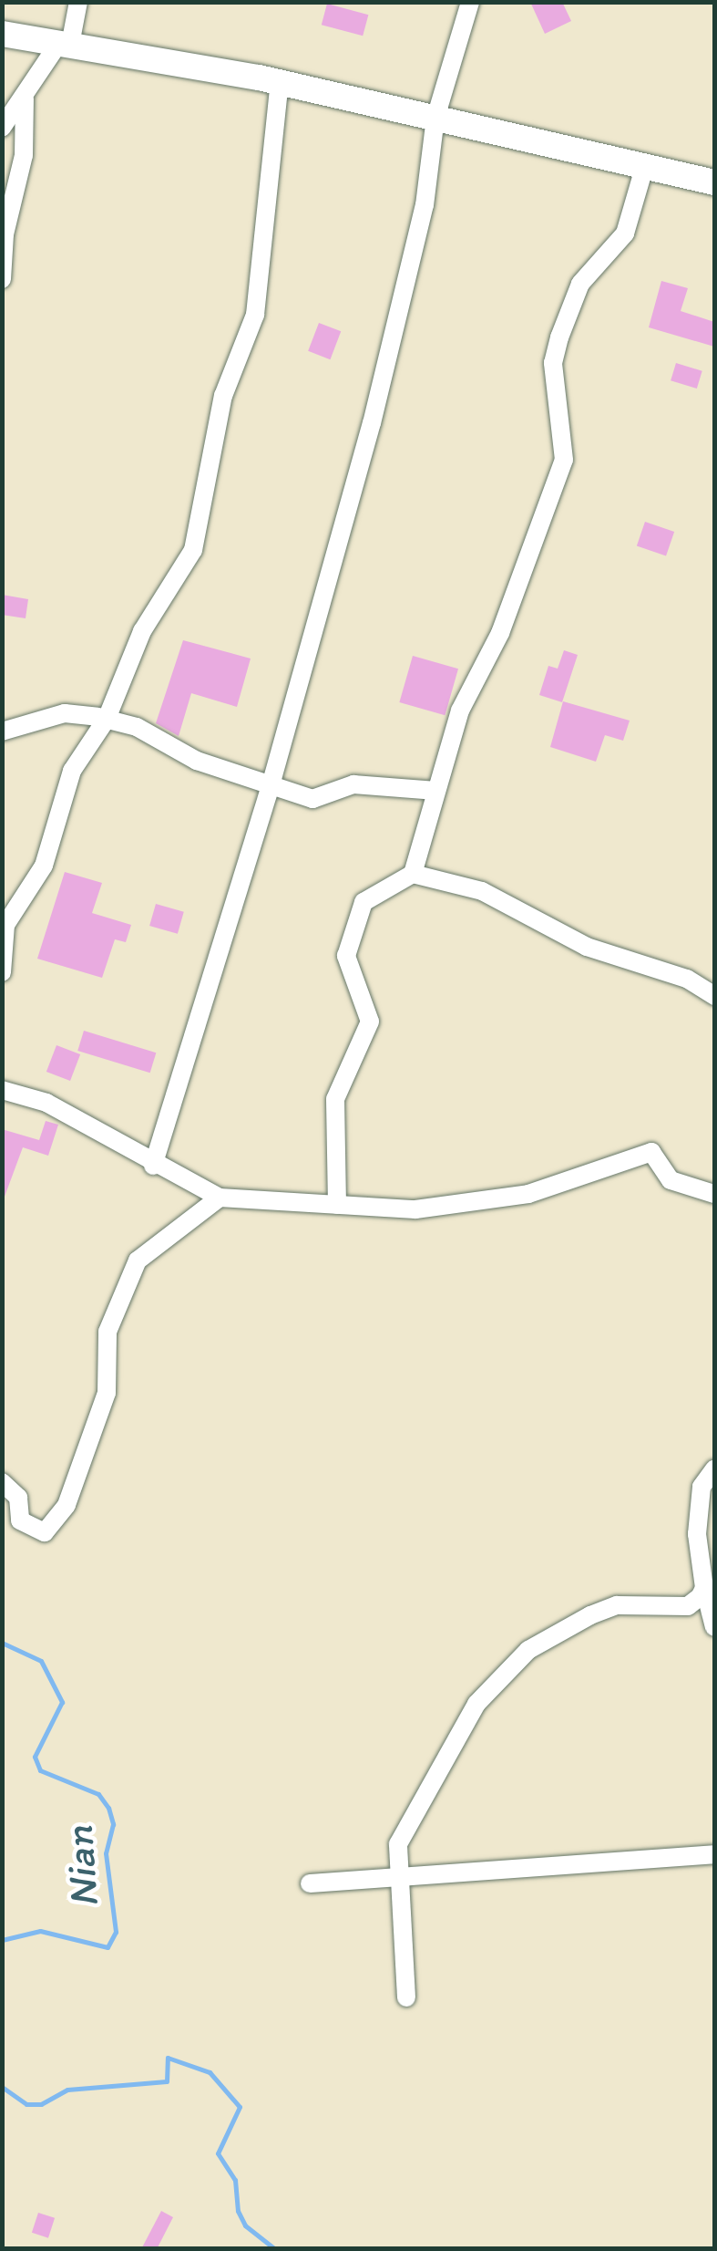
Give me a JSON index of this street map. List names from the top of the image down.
{
  "water": ["Nian"]
}
